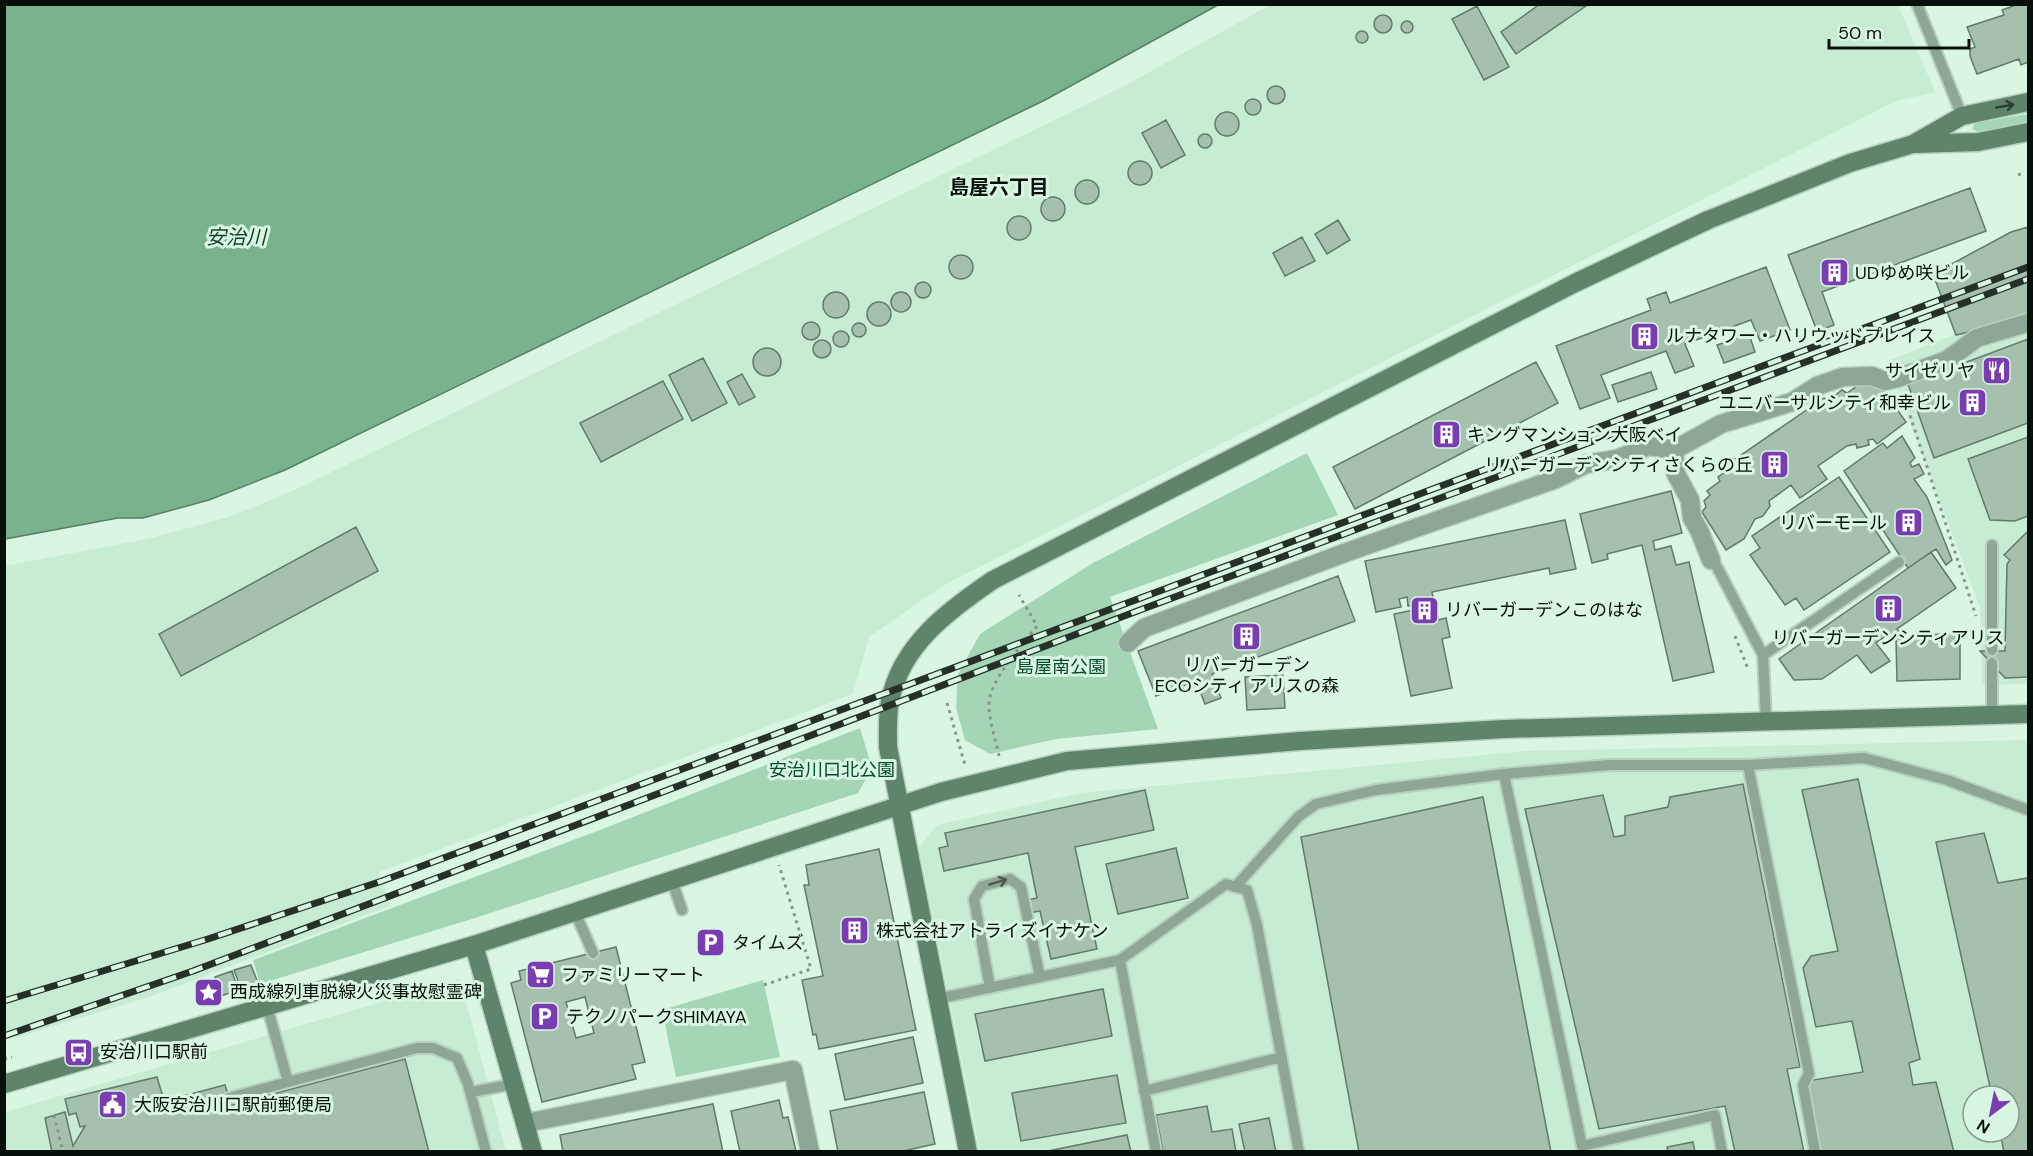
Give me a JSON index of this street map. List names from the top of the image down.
{
  "districts": ["島屋六丁目"],
  "water": ["安治川"],
  "parks": ["島屋南公園", "安治川口北公園"],
  "places": {
    "building": [
      "UDゆめ咲ビル",
      "ルナタワー・ハリウッドプレイス",
      "ユニバーサルシティ和幸ビル",
      "キングマンション大阪ベイ",
      "リバーガーデンシティさくらの丘",
      "リバーモール",
      "リバーガーデンシティアリス",
      "リバーガーデンこのはな",
      "リバーガーデン ECOシティ アリスの森",
      "株式会社アトライズイナケン"
    ],
    "restaurant": ["サイゼリヤ"],
    "parking": ["タイムズ", "テクノパークSHIMAYA"],
    "supermarket": ["ファミリーマート"],
    "place": ["西成線列車脱線火災事故慰霊碑"],
    "bus stop": ["安治川口駅前"],
    "public building": ["大阪安治川口駅前郵便局"]
  },
  "scale_bar": "50 m",
  "north": "bottom left"
}
